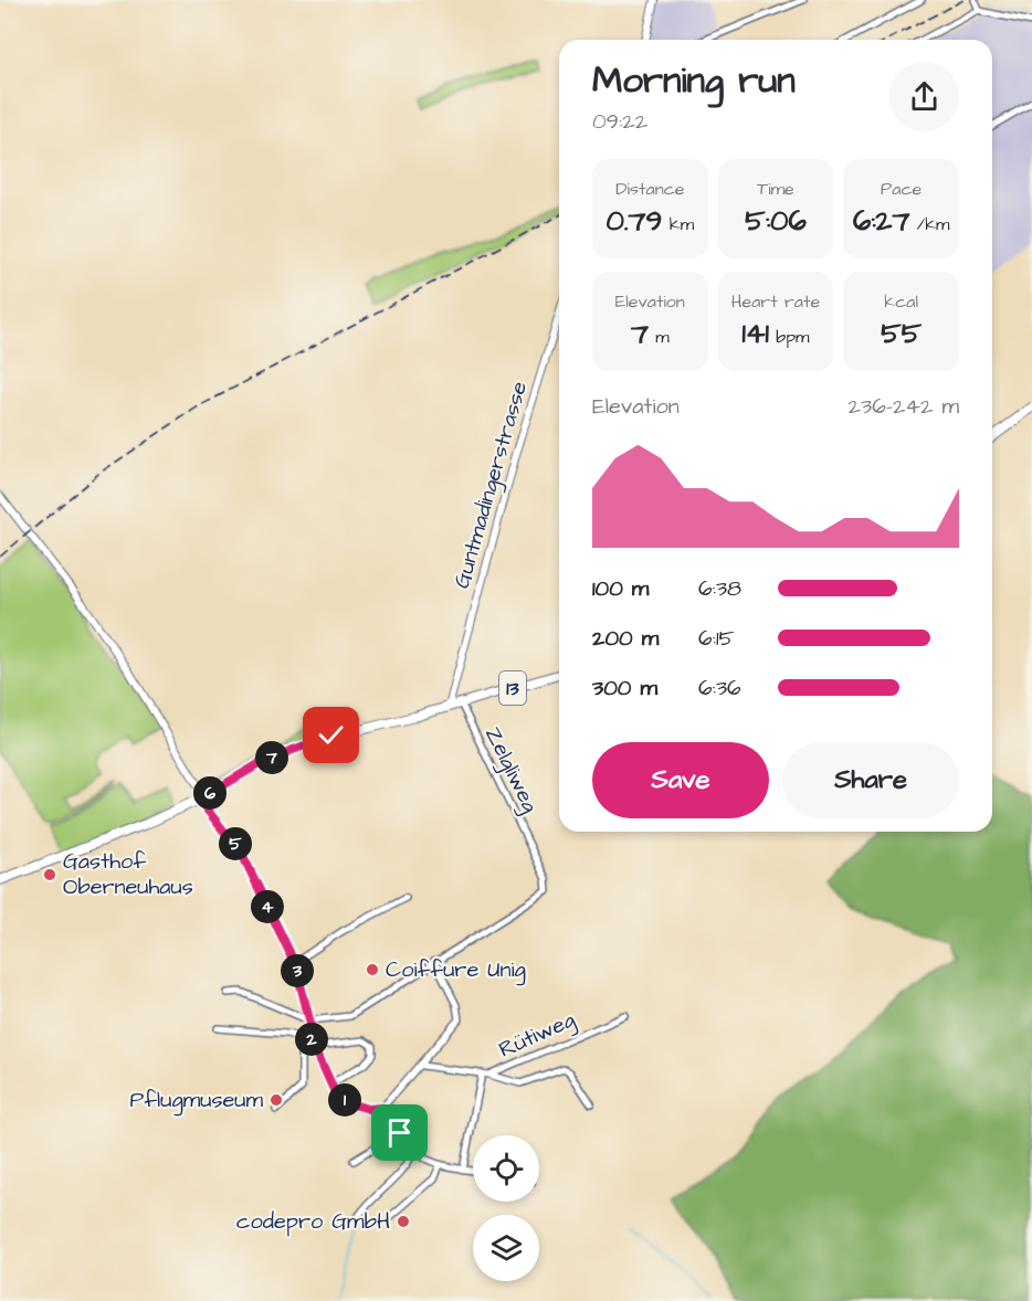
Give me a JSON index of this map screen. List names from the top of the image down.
{
  "streets": {
    "main road": ["13"],
    "street": ["Guntmadingerstrasse", "Zelgliweg", "Rütiweg"]
  },
  "crossings": [
    ["Guntmadingerstrasse", "13"],
    ["13", "Zelgliweg"]
  ],
  "places": [
    "Gasthof Oberneuhaus",
    "Coiffure Unig",
    "Pflugmuseum",
    "codepro GmbH"
  ],
  "page": {
    "heading": ["Morning run", "09:22"],
    "stats": [
      ["Distance", "0.79 km"],
      ["Time", "5:06"],
      ["Pace", "6:27 /km"],
      ["Elevation", "7 m"],
      ["Heart rate", "141 bpm"],
      ["kcal", "55"]
    ],
    "chart": ["Elevation", "236–242 m"],
    "list": [
      {
        "name": "100 m",
        "note": "6:38"
      },
      {
        "name": "200 m",
        "note": "6:15"
      },
      {
        "name": "300 m",
        "note": "6:36"
      }
    ],
    "buttons": ["Save", "Share"],
    "pins": [
      "7",
      "6",
      "5",
      "4",
      "3",
      "2",
      "1"
    ]
  }
}
